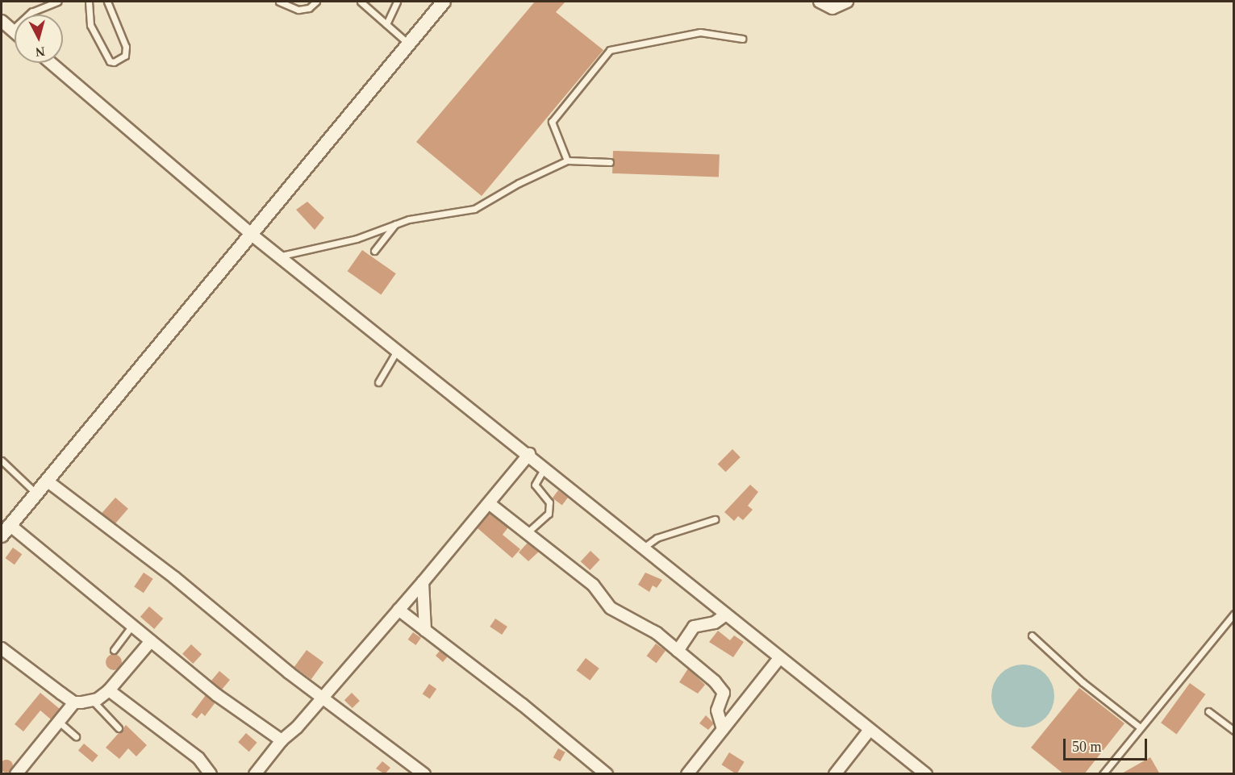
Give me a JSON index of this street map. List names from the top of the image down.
{
  "scale_bar": "50 m",
  "north": "bottom"
}
